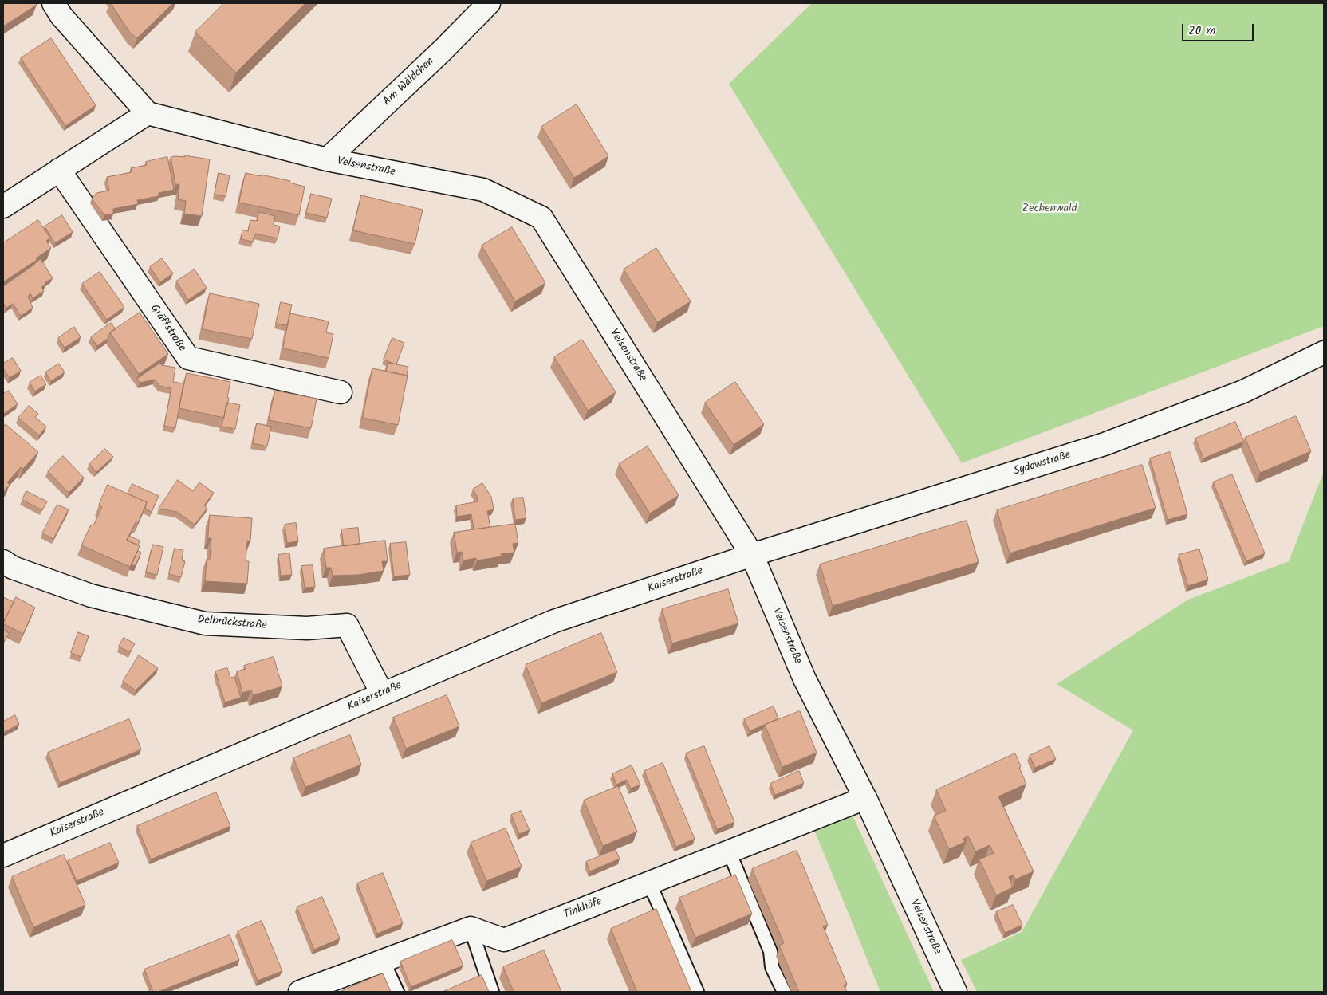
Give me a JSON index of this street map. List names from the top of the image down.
{
  "streets": {
    "street": [
      "Am Wäldchen",
      "Velsenstraße",
      "Gräffstraße",
      "Sydowstraße",
      "Kaiserstraße",
      "Delbrückstraße",
      "Tinkhöfe"
    ]
  },
  "crossings": [
    ["Am Wäldchen", "Velsenstraße"],
    ["Velsenstraße", "Sydowstraße"],
    ["Velsenstraße", "Kaiserstraße"],
    ["Velsenstraße", "Tinkhöfe"],
    ["Sydowstraße", "Kaiserstraße"],
    ["Kaiserstraße", "Delbrückstraße"]
  ],
  "parks": ["Zechenwald"],
  "scale_bar": "20 m"
}
